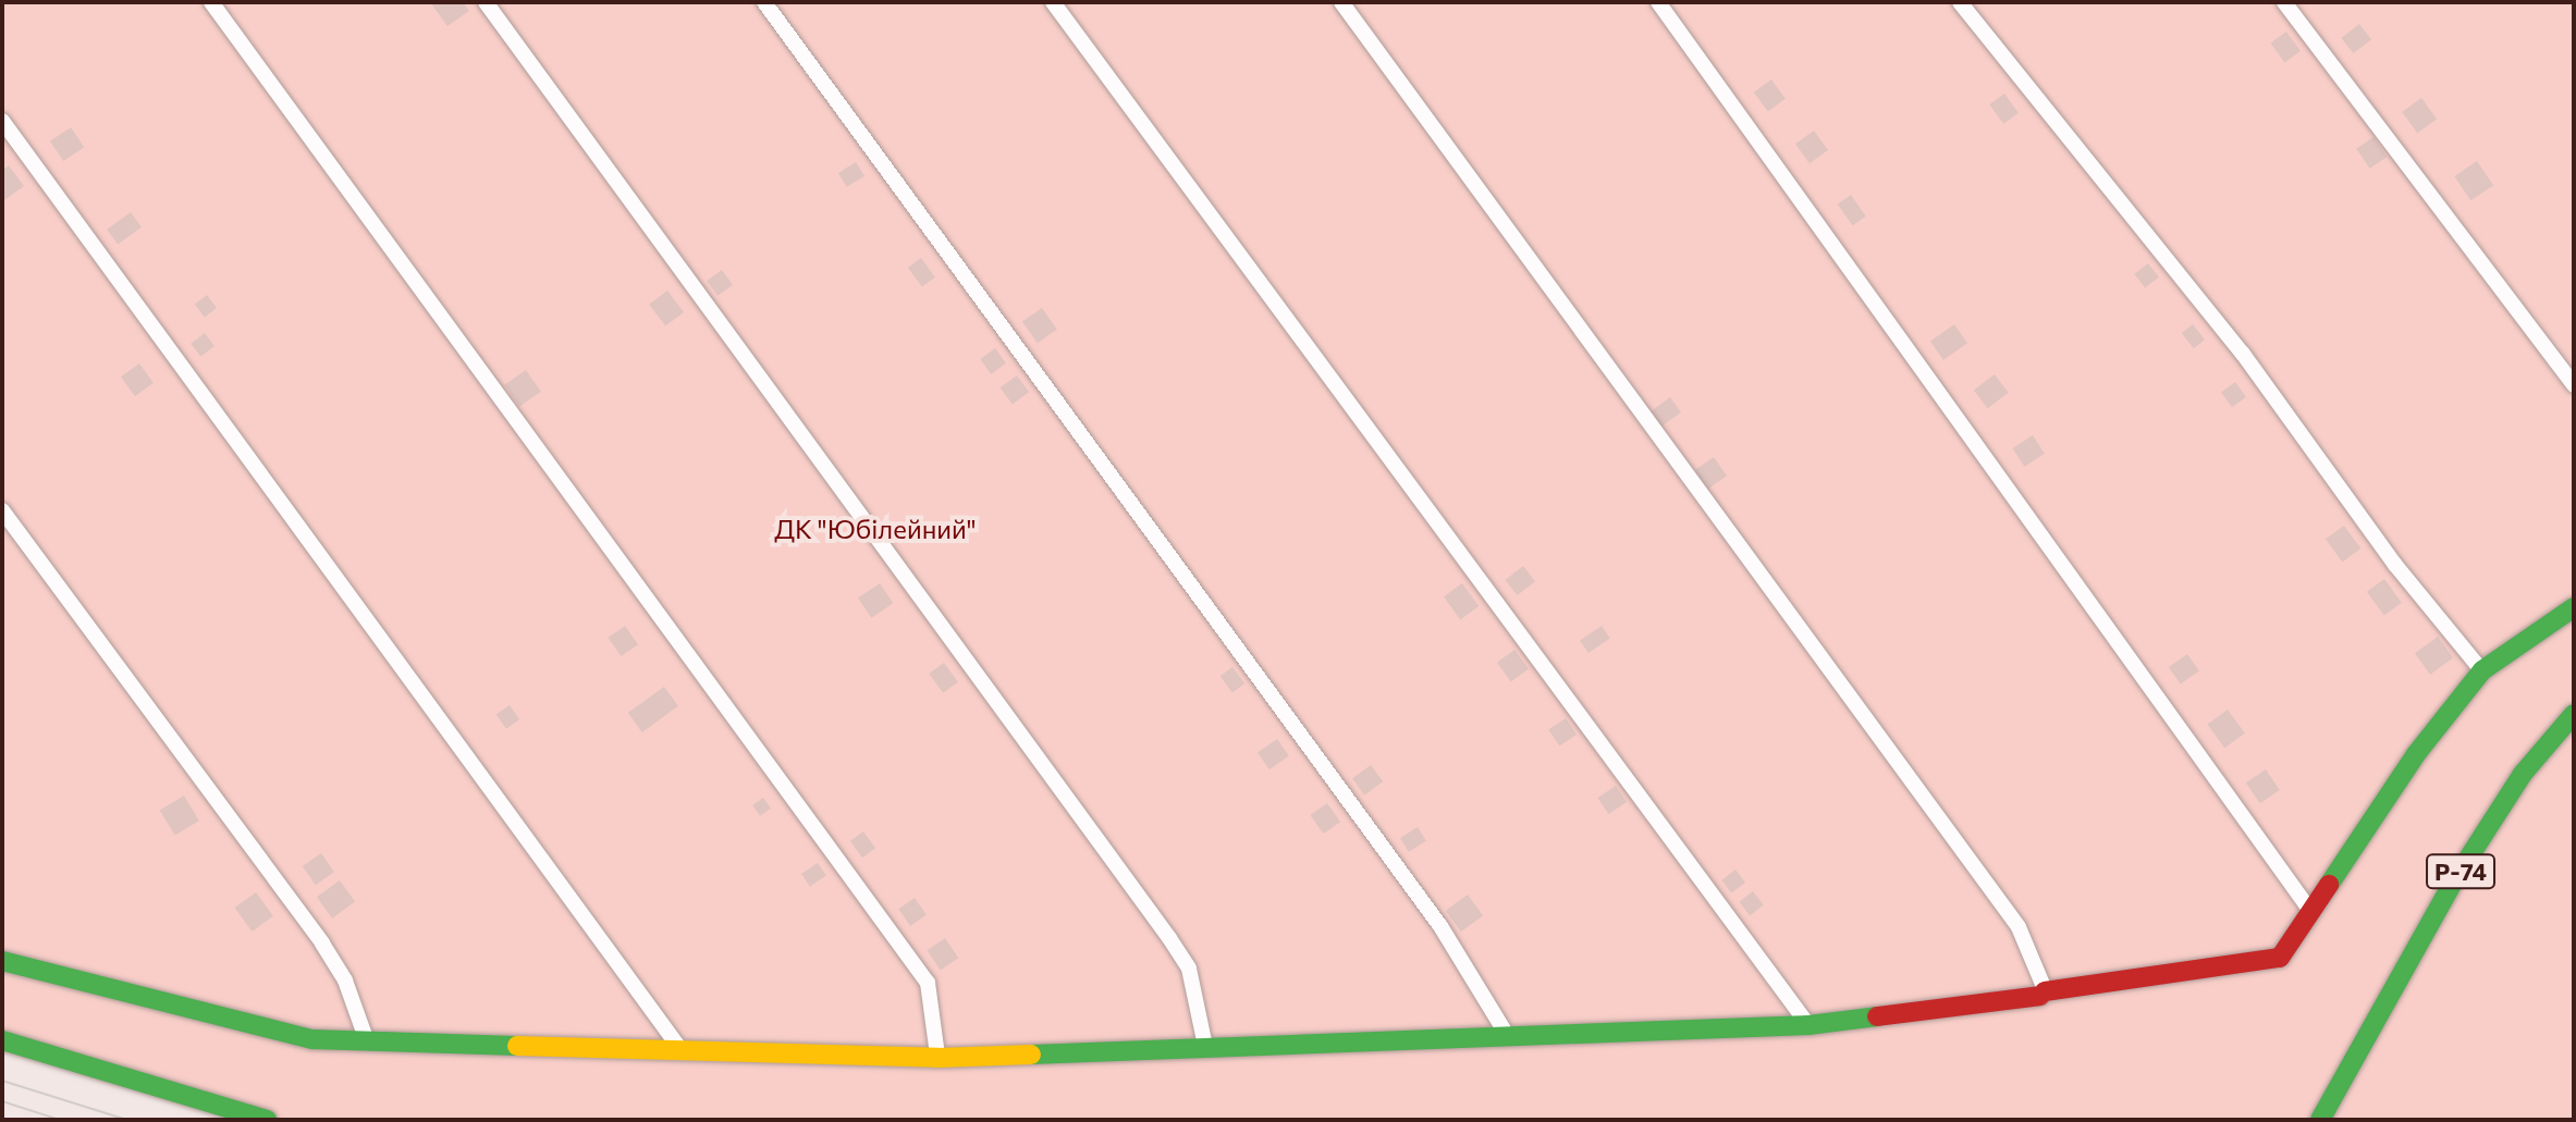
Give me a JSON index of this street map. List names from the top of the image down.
{
  "streets": {
    "street": ["Р-74"]
  },
  "parks": ["ДК \"Юбілейний\""]
}
